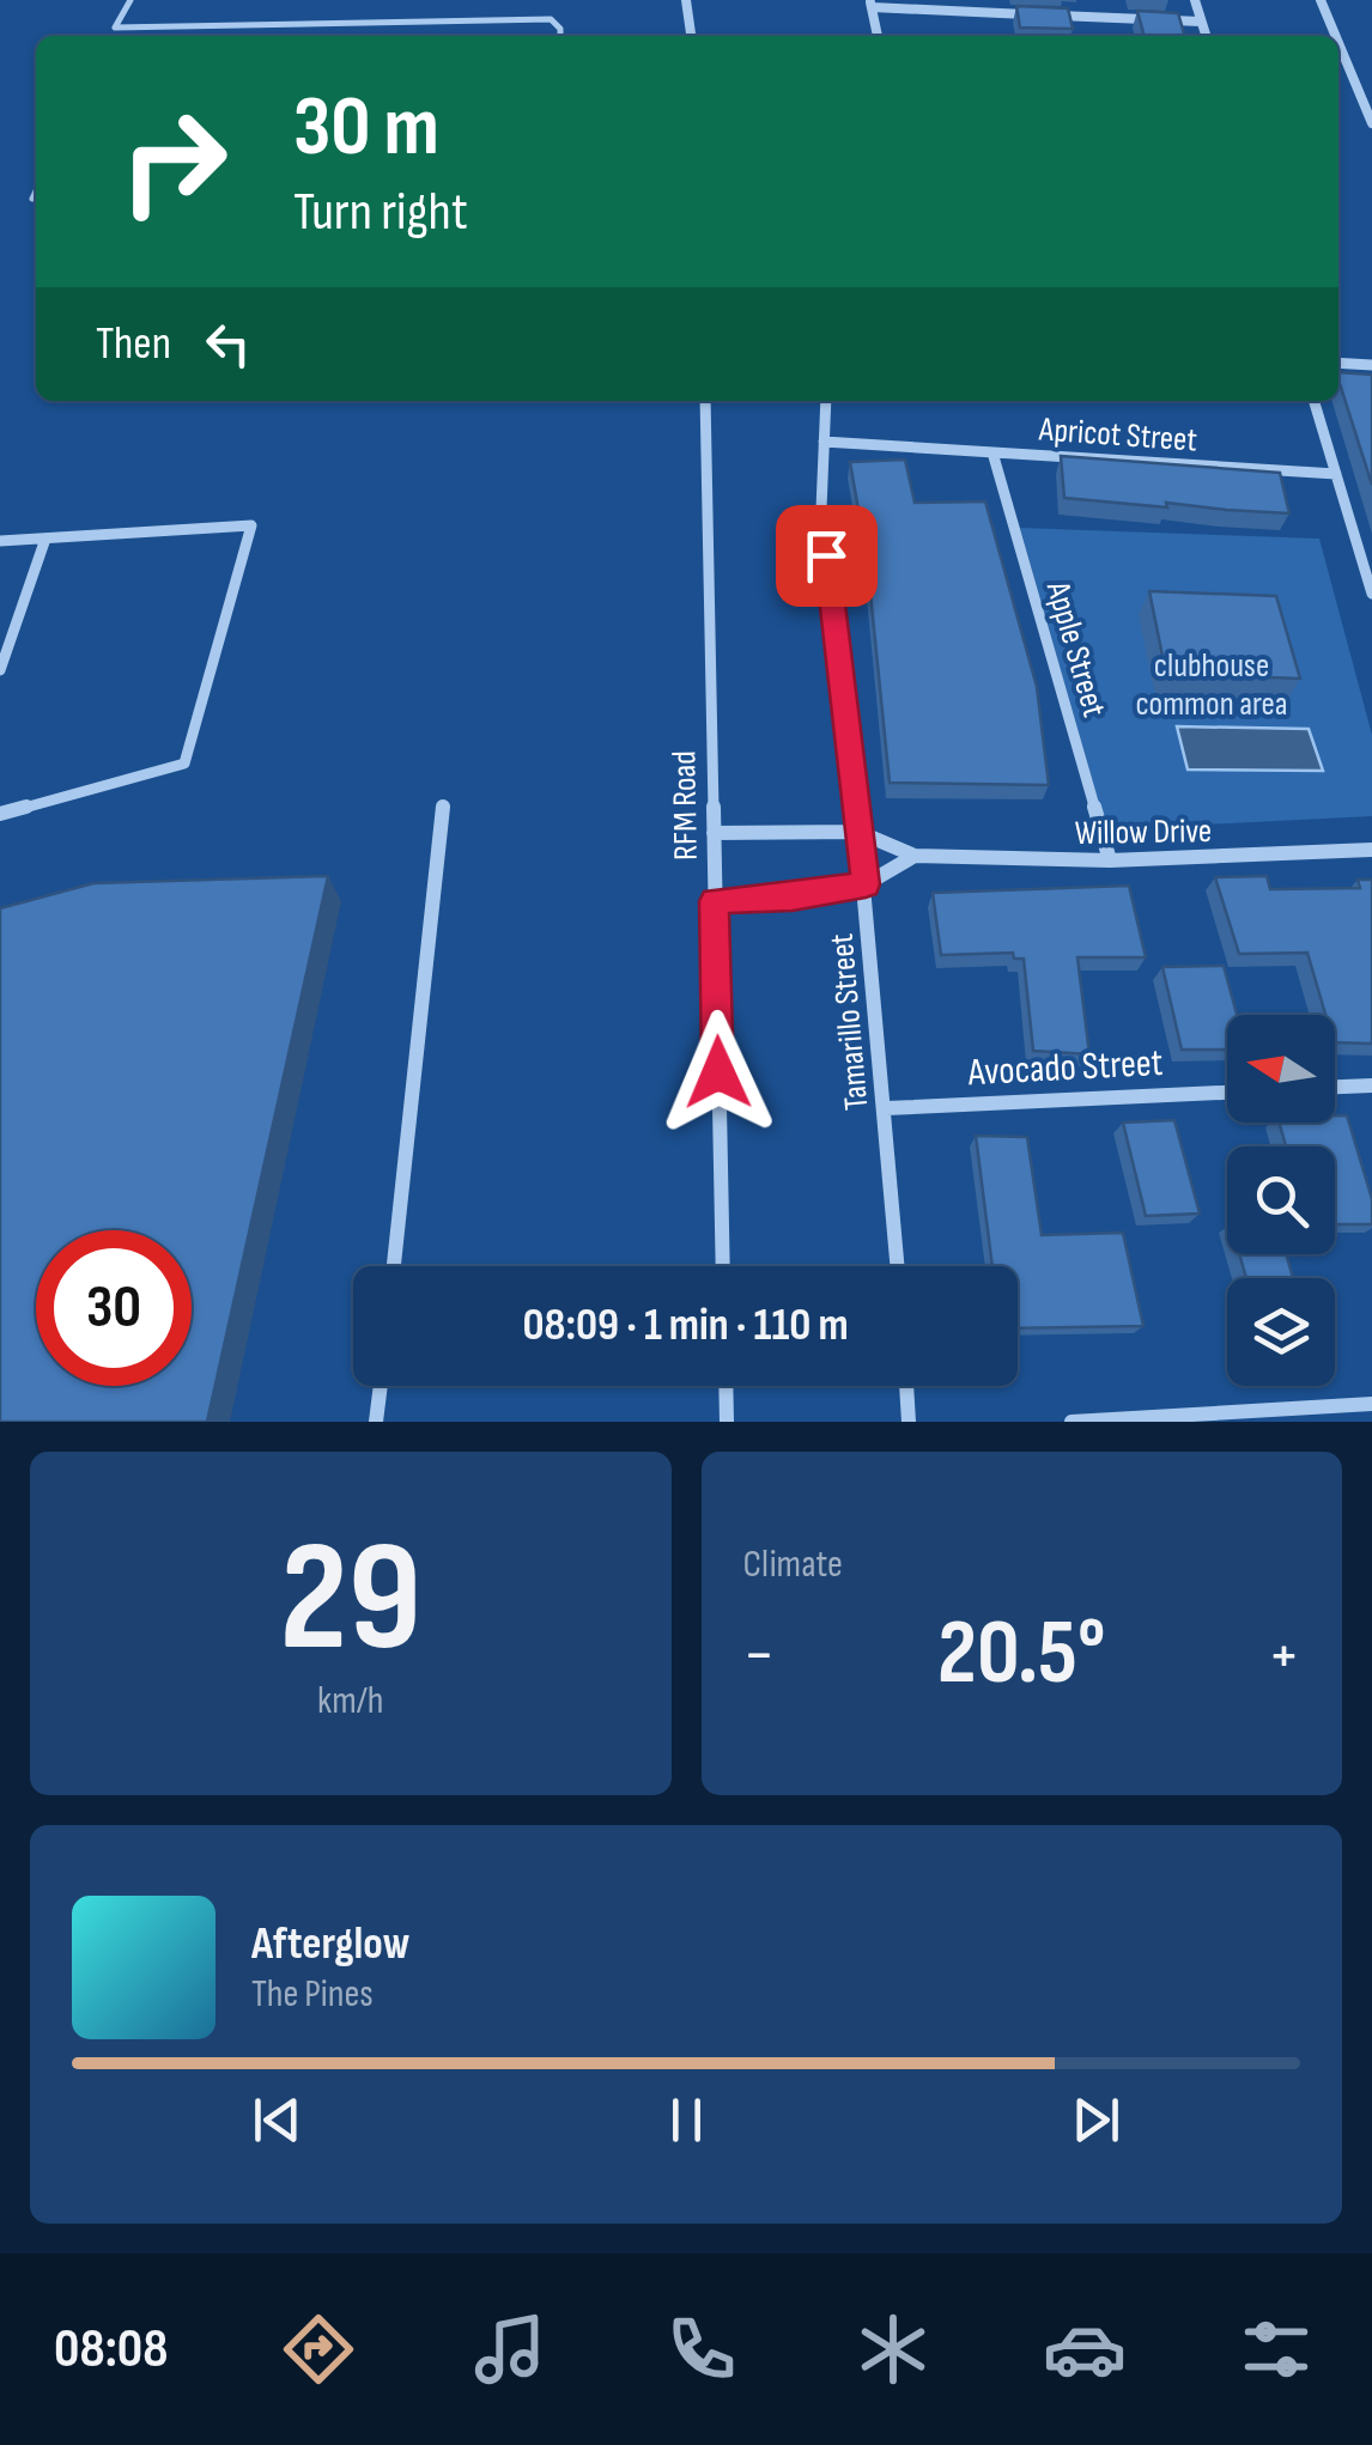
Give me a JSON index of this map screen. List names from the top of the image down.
{
  "streets": {
    "street": [
      "Apricot Street",
      "Apple Street",
      "RFM Road",
      "Willow Drive",
      "Tamarillo Street",
      "Avocado Street"
    ]
  },
  "crossings": [
    ["Apricot Street", "Apple Street"],
    ["Apricot Street", "Tamarillo Street"],
    ["Apple Street", "Willow Drive"],
    ["Tamarillo Street", "Avocado Street"]
  ],
  "parks": ["clubhouse common area"],
  "north": "left",
  "page": {
    "turn": ["30 m", "Turn right"],
    "then": "Then",
    "limit": "30",
    "trip": "08:09 · 1 min · 110 m",
    "tile": [
      ["29", "km/h"],
      "Climate"
    ],
    "heat": ["−", "20.5°", "+"],
    "song": ["Afterglow", "The Pines"],
    "tabs": "08:08"
  }
}
